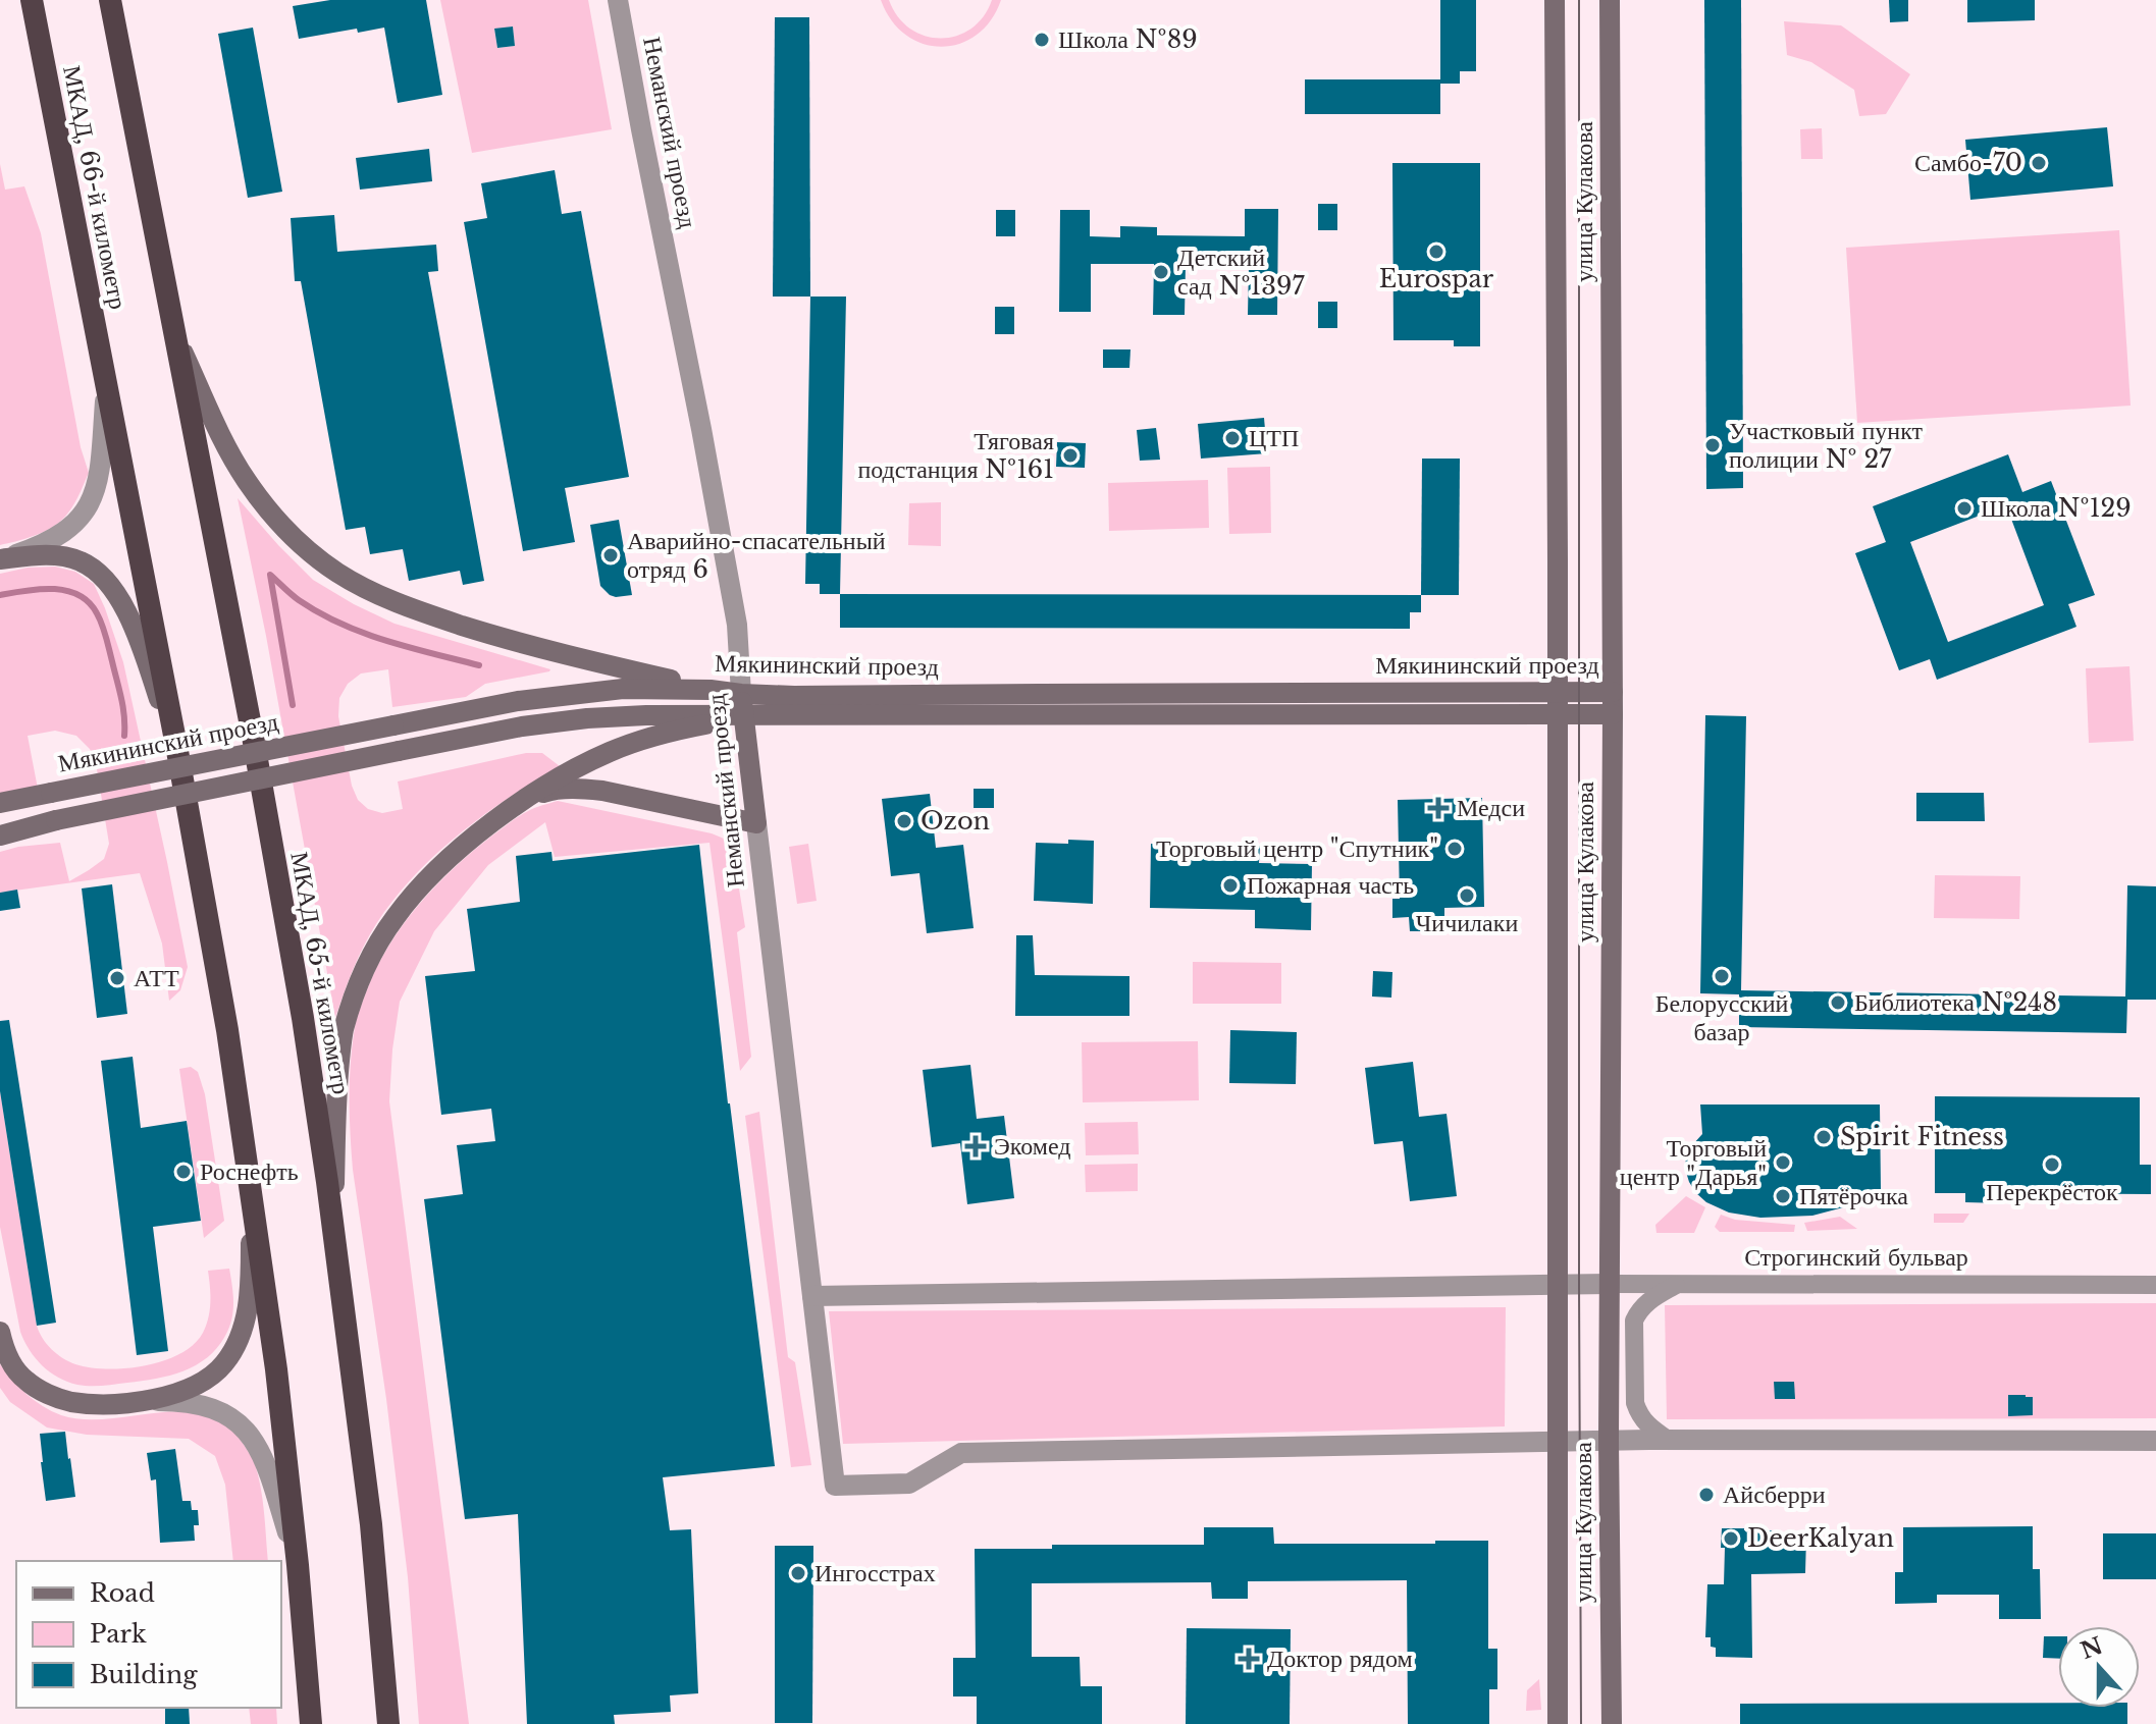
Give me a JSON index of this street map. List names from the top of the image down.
{
  "streets": {
    "highway": ["МКАД, 66-й километр", "МКАД, 65-й километр"],
    "main road": ["Неманский проезд", "улица Кулакова", "Мякининский проезд"],
    "street": ["Строгинский бульвар"]
  },
  "crossings": [
    ["Неманский проезд", "улица Кулакова"],
    ["Неманский проезд", "Мякининский проезд"],
    ["Неманский проезд", "Строгинский бульвар"],
    ["МКАД, 66-й километр", "МКАД, 65-й километр"],
    ["улица Кулакова", "Мякининский проезд"],
    ["улица Кулакова", "Строгинский бульвар"]
  ],
  "places": {
    "other": [
      "Школа №89",
      "Самбо-70",
      "Eurospar",
      "Детский сад №1397",
      "ЦТП",
      "Участковый пункт полиции № 27",
      "Тяговая подстанция №161",
      "Школа №129",
      "Аварийно-спасательный отряд 6",
      "Ozon",
      "Торговый центр \"Спутник\"",
      "Пожарная часть",
      "Чичилаки",
      "Белорусский базар",
      "АТТ",
      "Библиотека №248",
      "Spirit Fitness",
      "Торговый центр \"Дарья\"",
      "Перекрёсток",
      "Роснефть",
      "Пятёрочка",
      "Айсберри",
      "DeerKalyan",
      "Ингосстрах"
    ],
    "health": ["Медси", "Экомед", "Доктор рядом"]
  },
  "legend": ["Road", "Park", "Building"],
  "north": "top"
}
